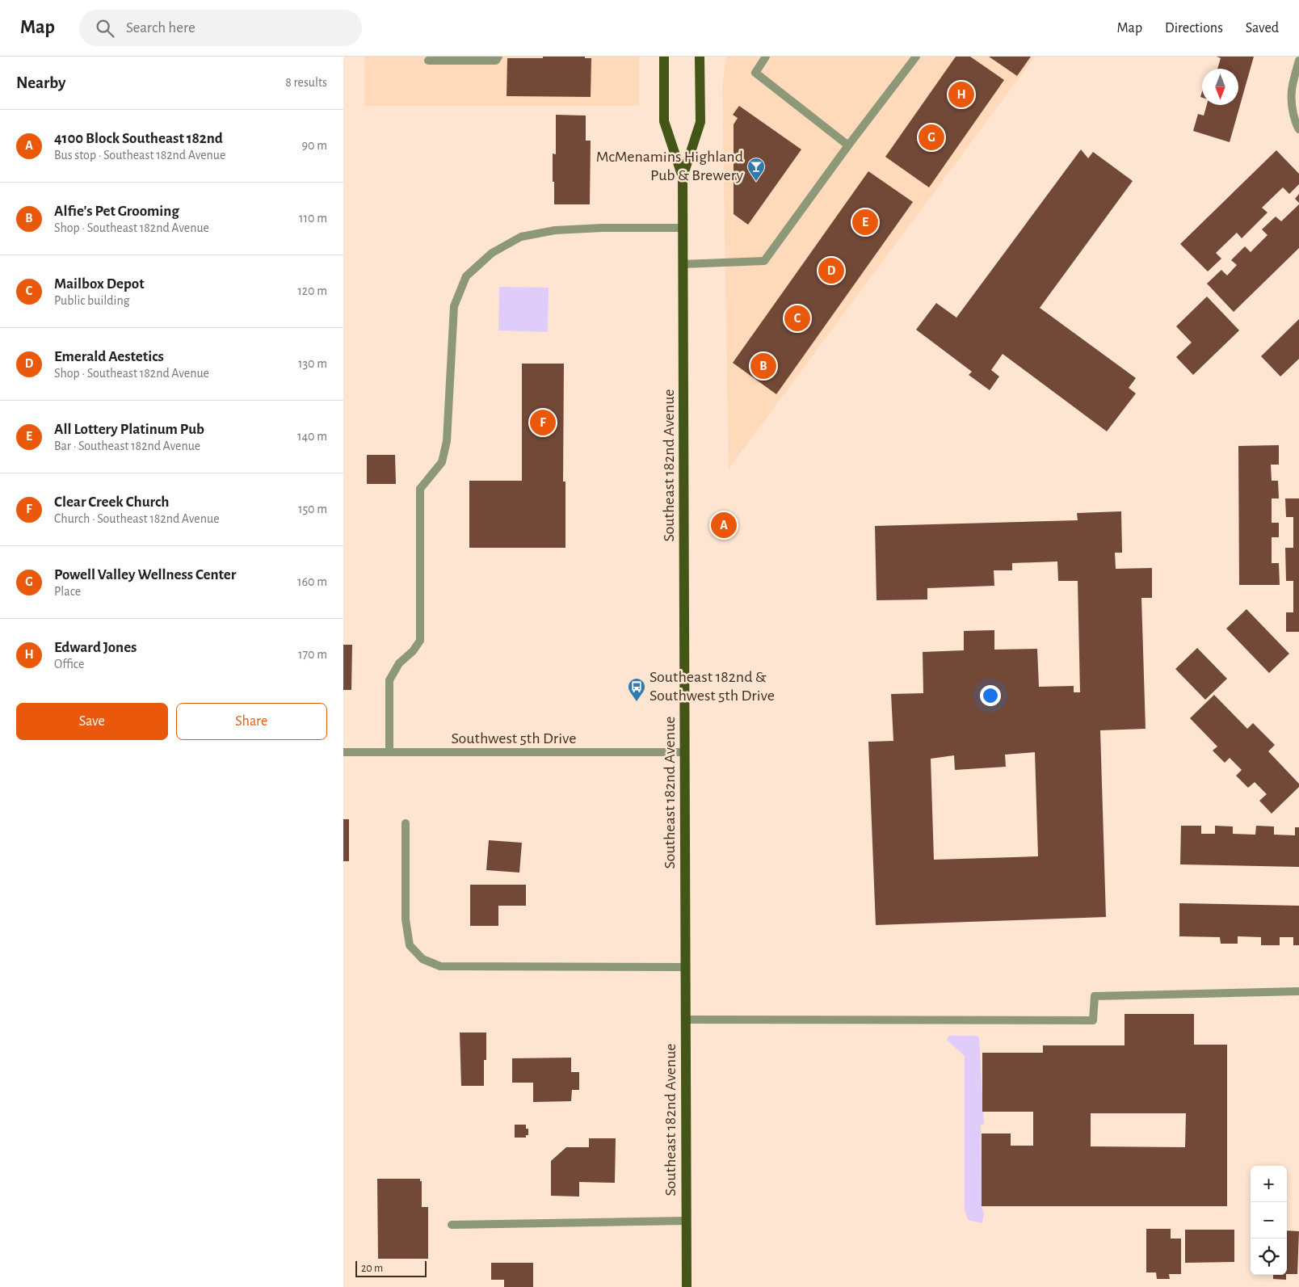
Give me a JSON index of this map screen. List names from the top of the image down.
{
  "streets": {
    "main road": ["Southeast 182nd Avenue"],
    "street": ["Southwest 5th Drive"]
  },
  "crossings": [
    ["Southeast 182nd Avenue", "Southwest 5th Drive"]
  ],
  "places": {
    "bar": ["McMenamins Highland Pub & Brewery"],
    "bus stop": ["Southeast 182nd & Southwest 5th Drive"]
  },
  "scale_bar": "20 m",
  "north": "bottom",
  "page": {
    "header": "Map",
    "search": "Search here",
    "nav": ["Map", "Directions", "Saved"],
    "heading": ["Nearby", "8 results"],
    "pins": [
      "H",
      "G",
      "E",
      "D",
      "C",
      "B",
      "F",
      "A"
    ],
    "list": [
      {
        "mark": "A",
        "name": "4100 Block Southeast 182nd",
        "note": "Bus stop · Southeast 182nd Avenue",
        "value": "90 m"
      },
      {
        "mark": "B",
        "name": "Alfie's Pet Grooming",
        "note": "Shop · Southeast 182nd Avenue",
        "value": "110 m"
      },
      {
        "mark": "C",
        "name": "Mailbox Depot",
        "note": "Public building",
        "value": "120 m"
      },
      {
        "mark": "D",
        "name": "Emerald Aestetics",
        "note": "Shop · Southeast 182nd Avenue",
        "value": "130 m"
      },
      {
        "mark": "E",
        "name": "All Lottery Platinum Pub",
        "note": "Bar · Southeast 182nd Avenue",
        "value": "140 m"
      },
      {
        "mark": "F",
        "name": "Clear Creek Church",
        "note": "Church · Southeast 182nd Avenue",
        "value": "150 m"
      },
      {
        "mark": "G",
        "name": "Powell Valley Wellness Center",
        "note": "Place",
        "value": "160 m"
      },
      {
        "mark": "H",
        "name": "Edward Jones",
        "note": "Office",
        "value": "170 m"
      }
    ],
    "buttons": ["Save", "Share"],
    "map_buttons": ["+", "−"],
    "scale": "20 m"
  }
}
